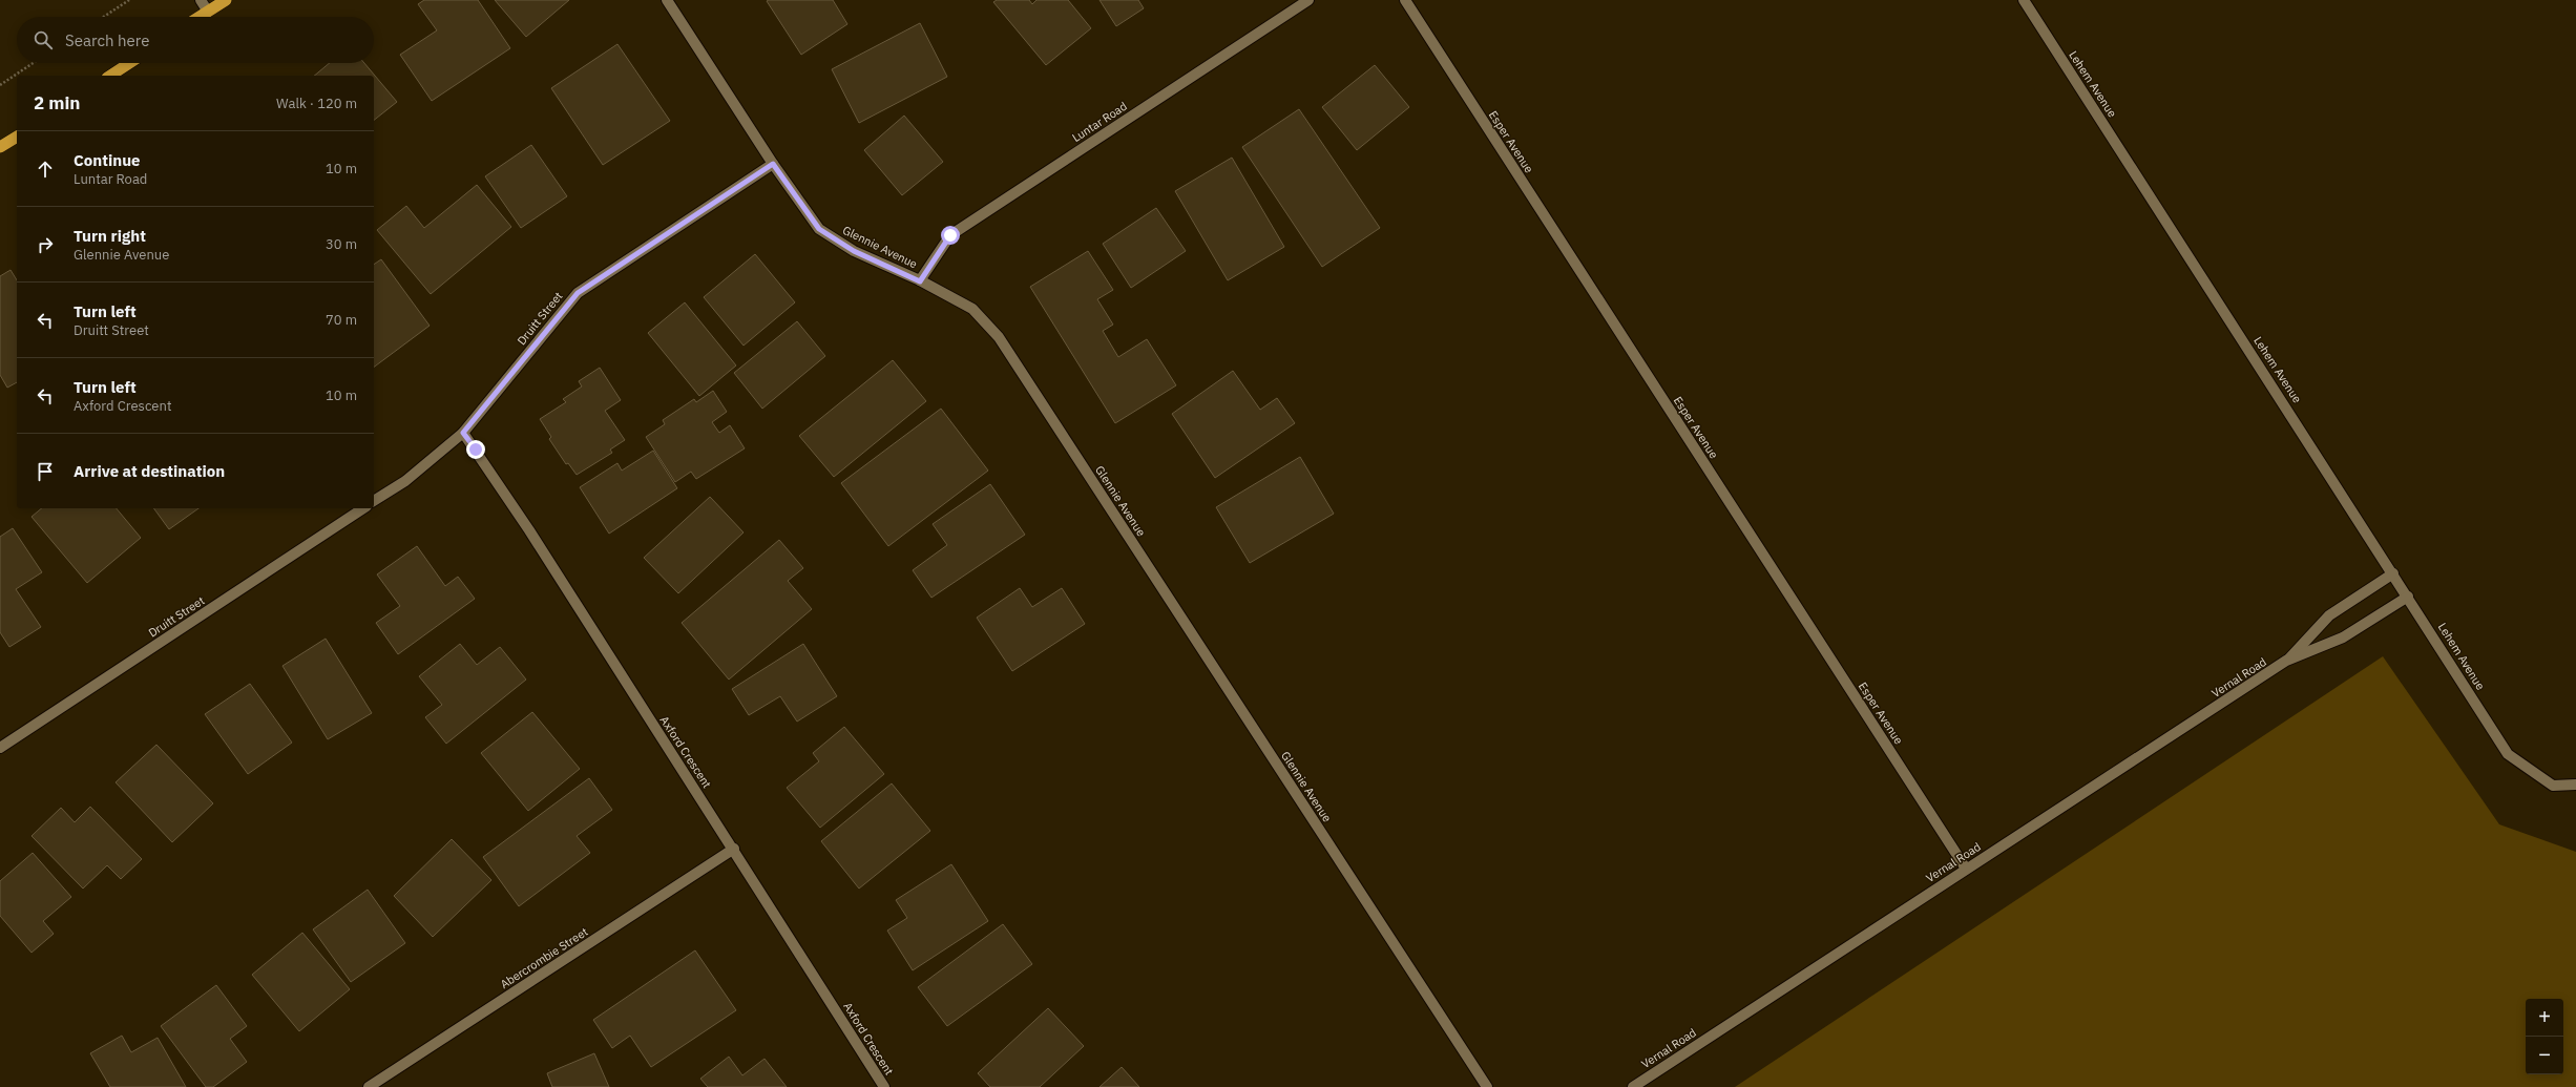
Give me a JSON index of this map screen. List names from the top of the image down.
{
  "streets": {
    "street": [
      "Lehem Avenue",
      "Luntar Road",
      "Esper Avenue",
      "Glennie Avenue",
      "Druitt Street",
      "Vernal Road",
      "Axford Crescent",
      "Abercrombie Street"
    ]
  },
  "crossings": [
    ["Lehem Avenue", "Vernal Road"],
    ["Luntar Road", "Glennie Avenue"],
    ["Esper Avenue", "Vernal Road"],
    ["Glennie Avenue", "Druitt Street"],
    ["Druitt Street", "Axford Crescent"],
    ["Axford Crescent", "Abercrombie Street"]
  ],
  "page": {
    "search": "Search here",
    "heading": ["2 min", "Walk · 120 m"],
    "list": [
      ["Continue", "Luntar Road", "10 m"],
      ["Turn right", "Glennie Avenue", "30 m"],
      ["Turn left", "Druitt Street", "70 m"],
      ["Turn left", "Axford Crescent", "10 m"],
      "Arrive at destination"
    ],
    "map_buttons": ["+", "−"]
  }
}
